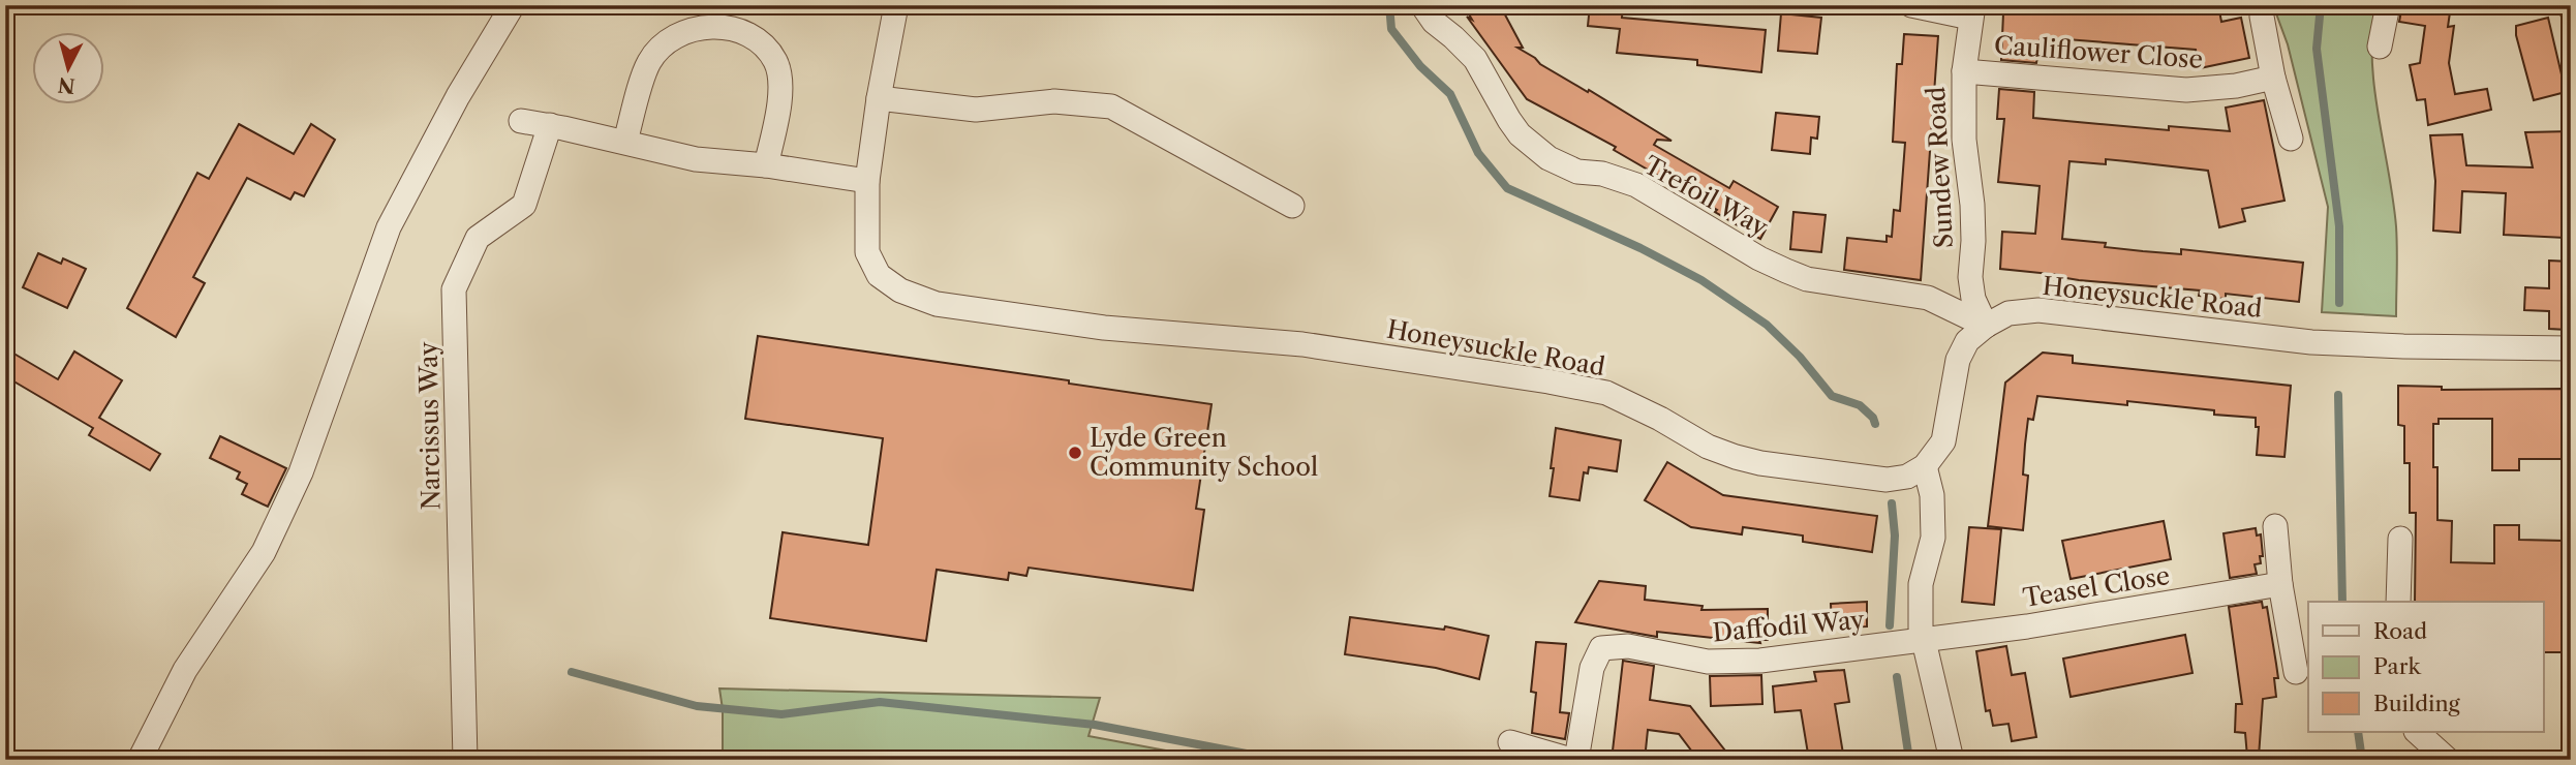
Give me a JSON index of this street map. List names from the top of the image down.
{
  "streets": {
    "street": [
      "Cauliflower Close",
      "Sundew Road",
      "Trefoil Way",
      "Honeysuckle Road",
      "Narcissus Way",
      "Teasel Close",
      "Daffodil Way"
    ]
  },
  "crossings": [
    ["Cauliflower Close", "Sundew Road"],
    ["Sundew Road", "Trefoil Way"],
    ["Sundew Road", "Honeysuckle Road"],
    ["Trefoil Way", "Honeysuckle Road"],
    ["Teasel Close", "Daffodil Way"]
  ],
  "places": ["Lyde Green Community School"],
  "legend": ["Road", "Park", "Building"],
  "north": "bottom"
}
